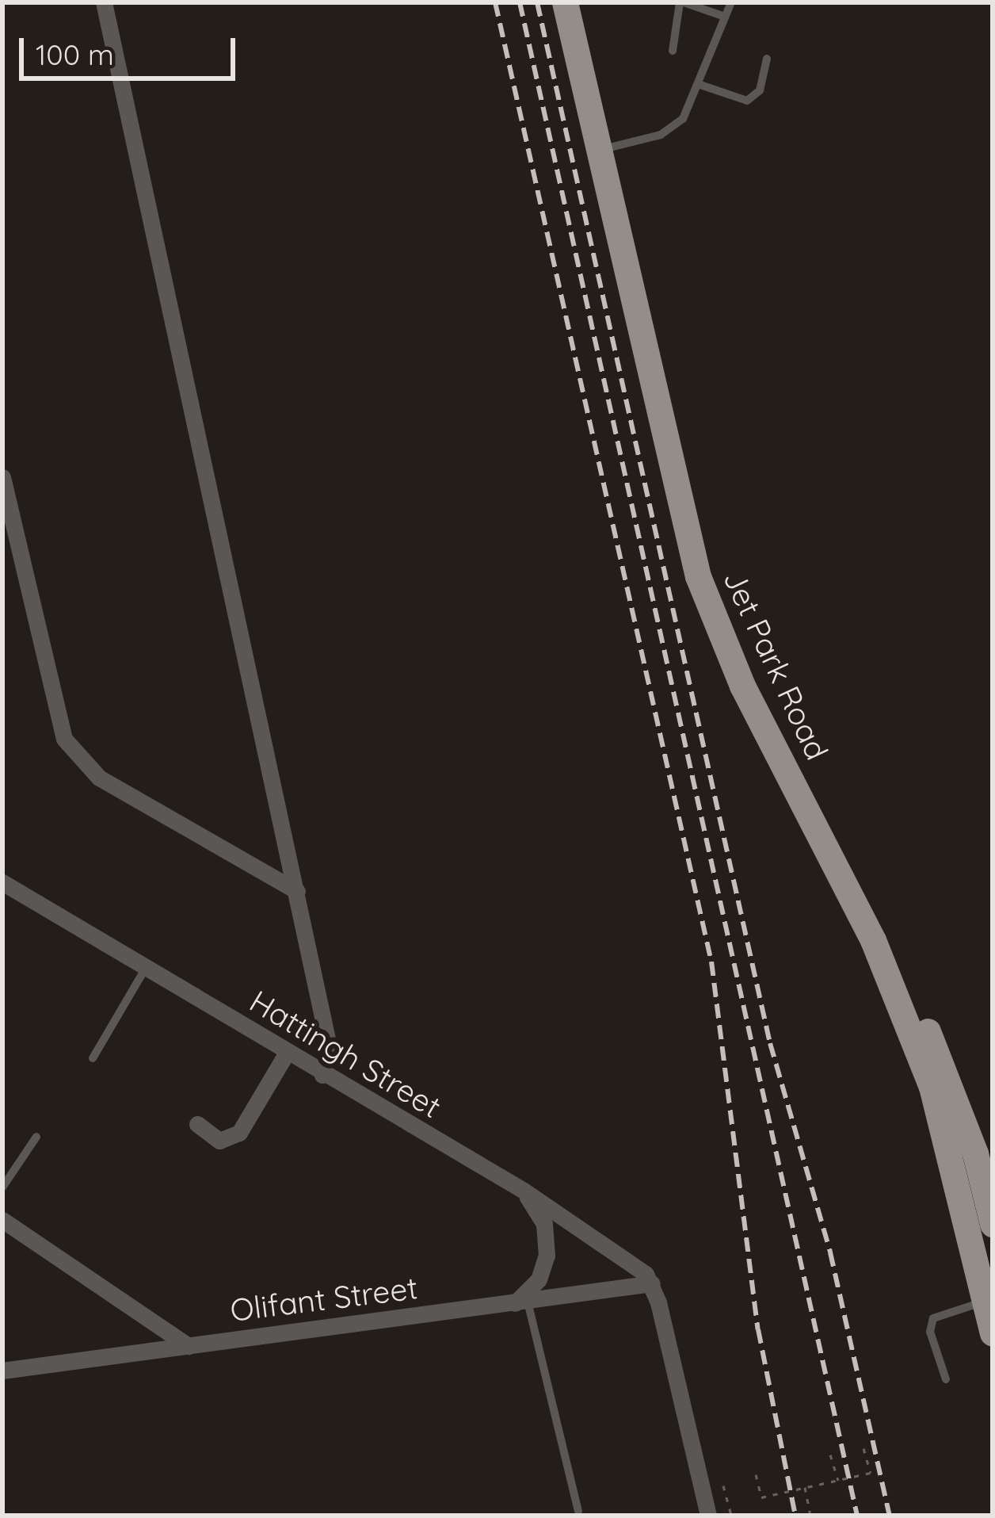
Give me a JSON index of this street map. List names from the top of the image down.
{
  "streets": {
    "main road": ["Jet Park Road"],
    "street": ["Hattingh Street", "Olifant Street"]
  },
  "crossings": [
    ["Hattingh Street", "Olifant Street"]
  ],
  "scale_bar": "100 m"
}
